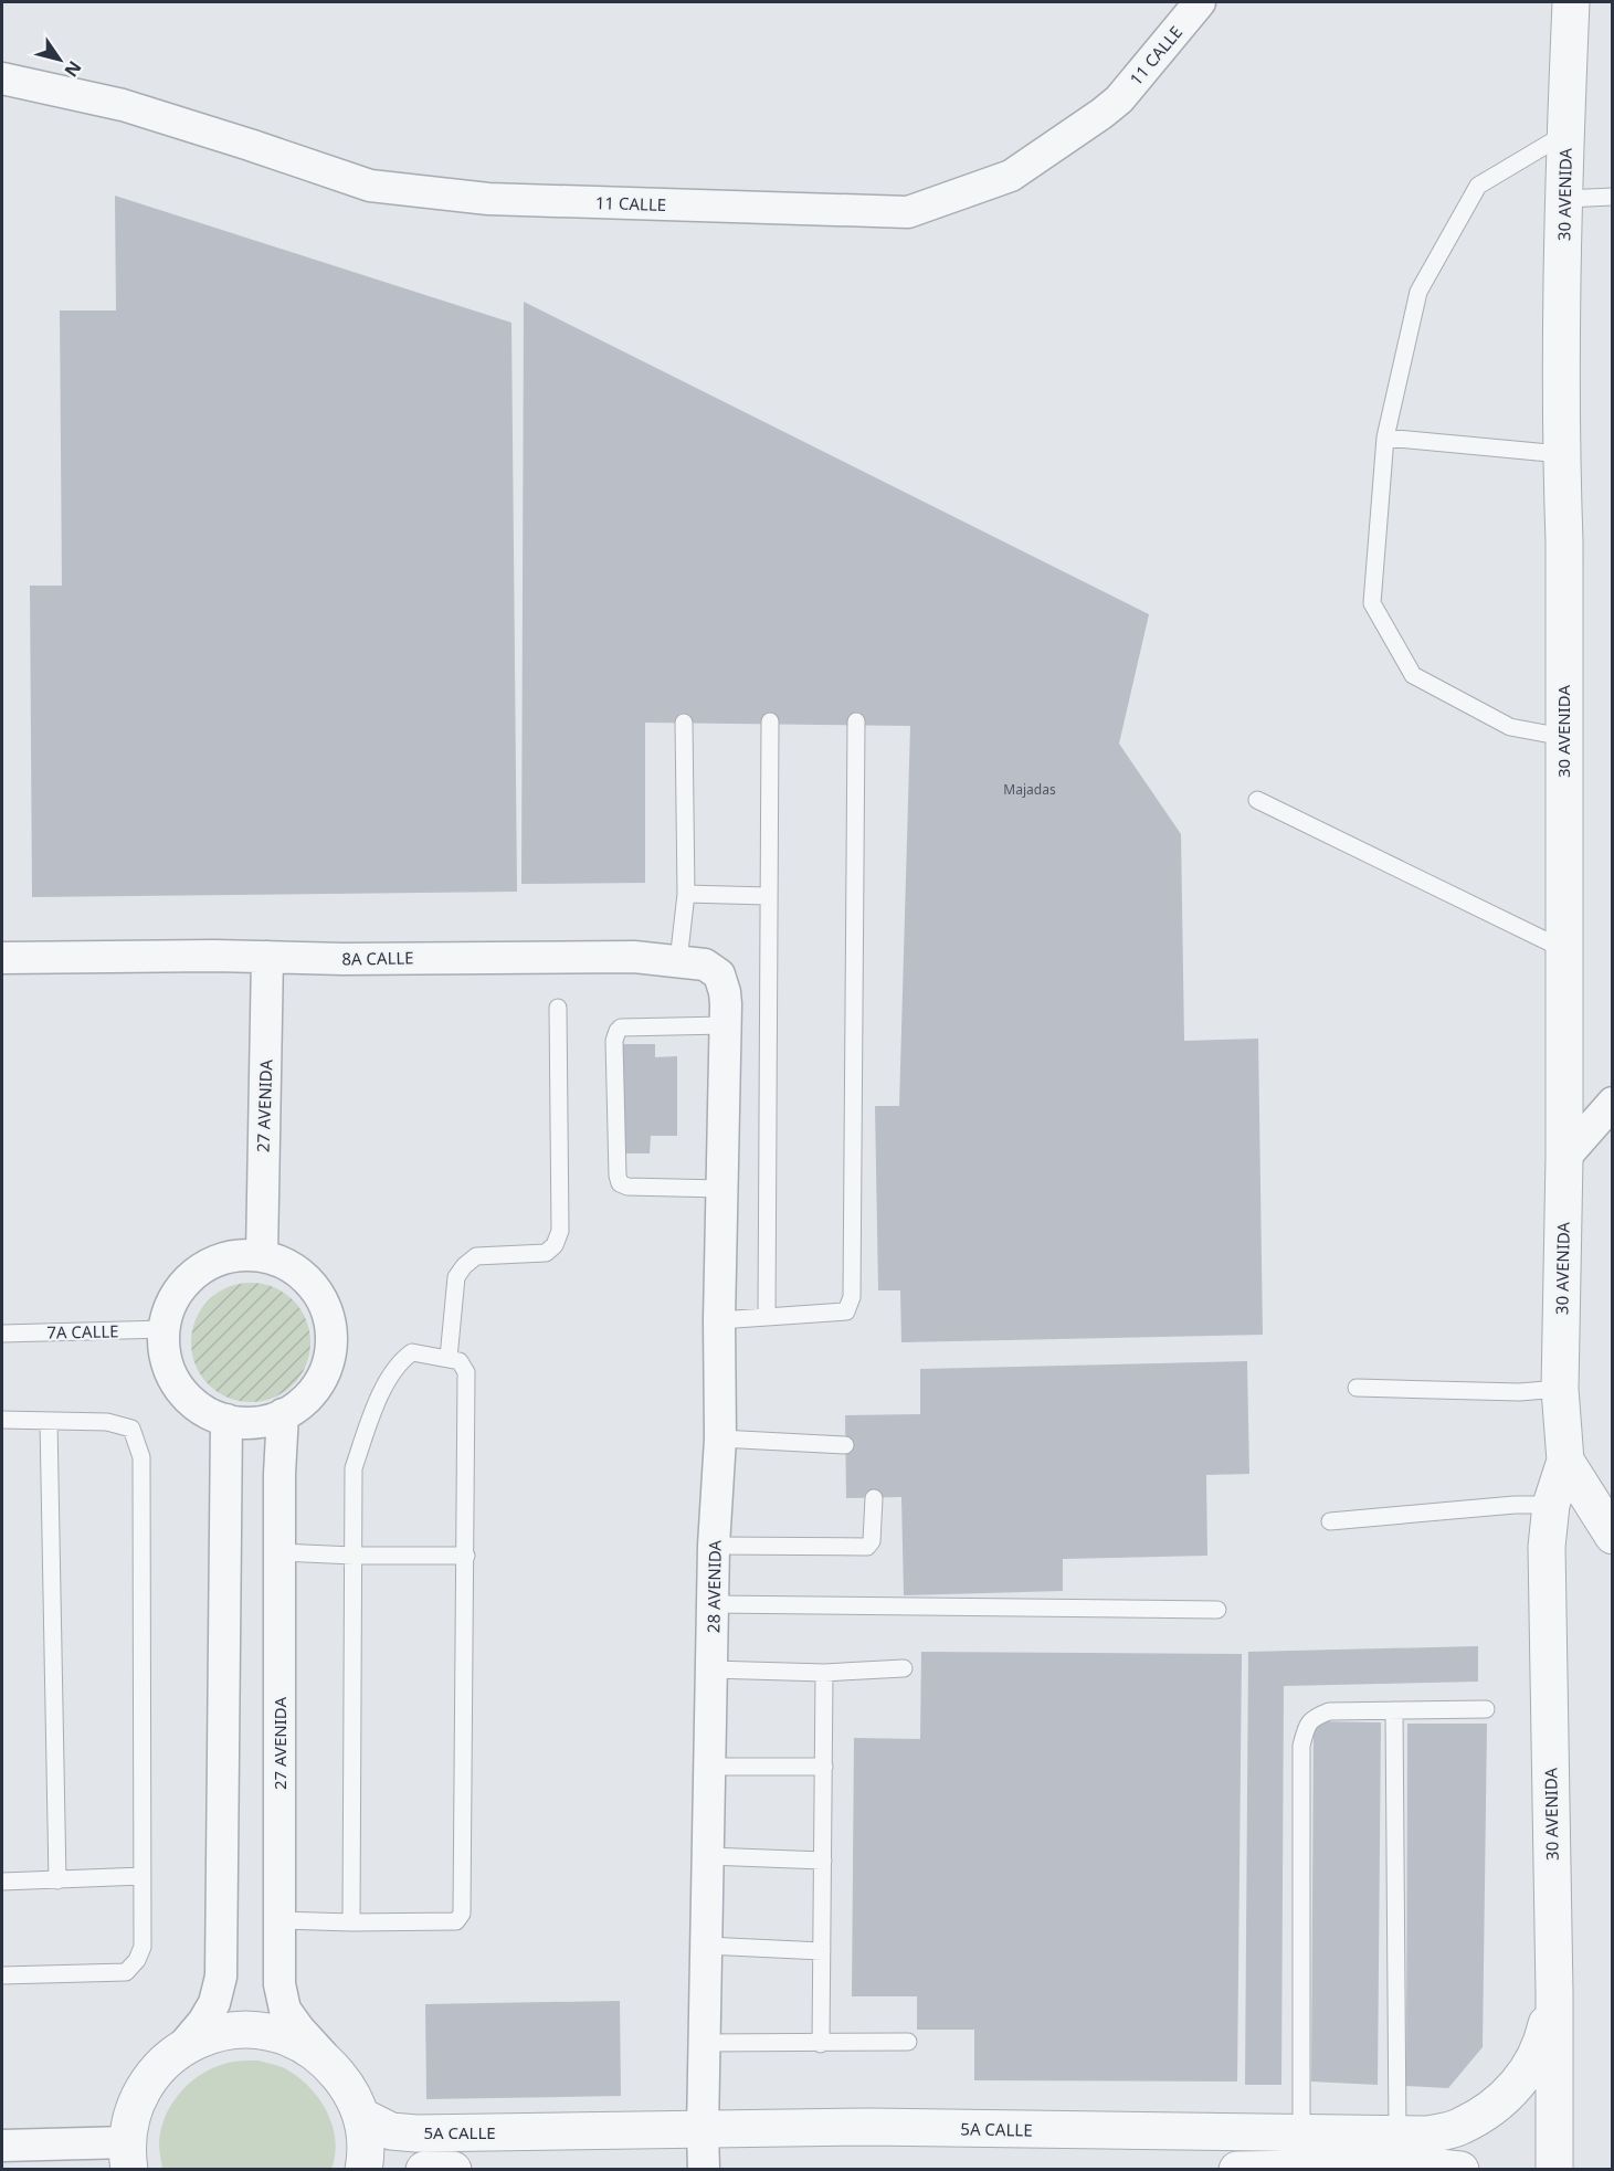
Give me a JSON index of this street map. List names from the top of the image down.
{
  "streets": {
    "street": [
      "11 CALLE",
      "30 AVENIDA",
      "8A CALLE",
      "27 AVENIDA",
      "28 AVENIDA",
      "5A CALLE"
    ],
    "lane": ["7A CALLE"]
  },
  "crossings": [
    ["30 AVENIDA", "5A CALLE"],
    ["8A CALLE", "27 AVENIDA"],
    ["8A CALLE", "28 AVENIDA"],
    ["27 AVENIDA", "7A CALLE"],
    ["28 AVENIDA", "5A CALLE"]
  ],
  "house_numbers": ["Majadas"],
  "north": "bottom right"
}
